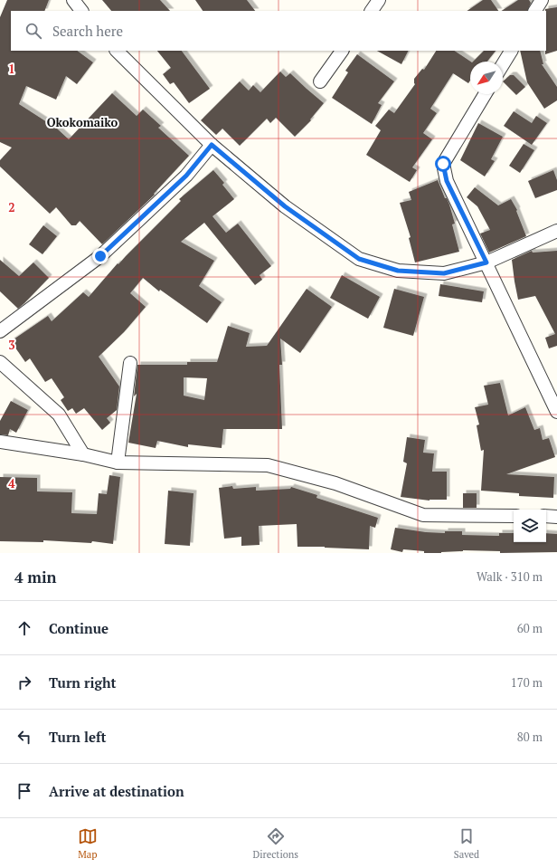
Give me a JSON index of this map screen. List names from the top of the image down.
{
  "districts": ["Okokomaiko"],
  "north": "bottom left",
  "page": {
    "search": "Search here",
    "heading": ["4 min", "Walk · 310 m"],
    "list": [
      ["Continue", "60 m"],
      ["Turn right", "170 m"],
      ["Turn left", "80 m"],
      "Arrive at destination"
    ],
    "nav": ["Map", "Directions", "Saved"]
  },
  "grid": {
    "rows": [
      "1",
      "2",
      "3",
      "4"
    ]
  }
}
